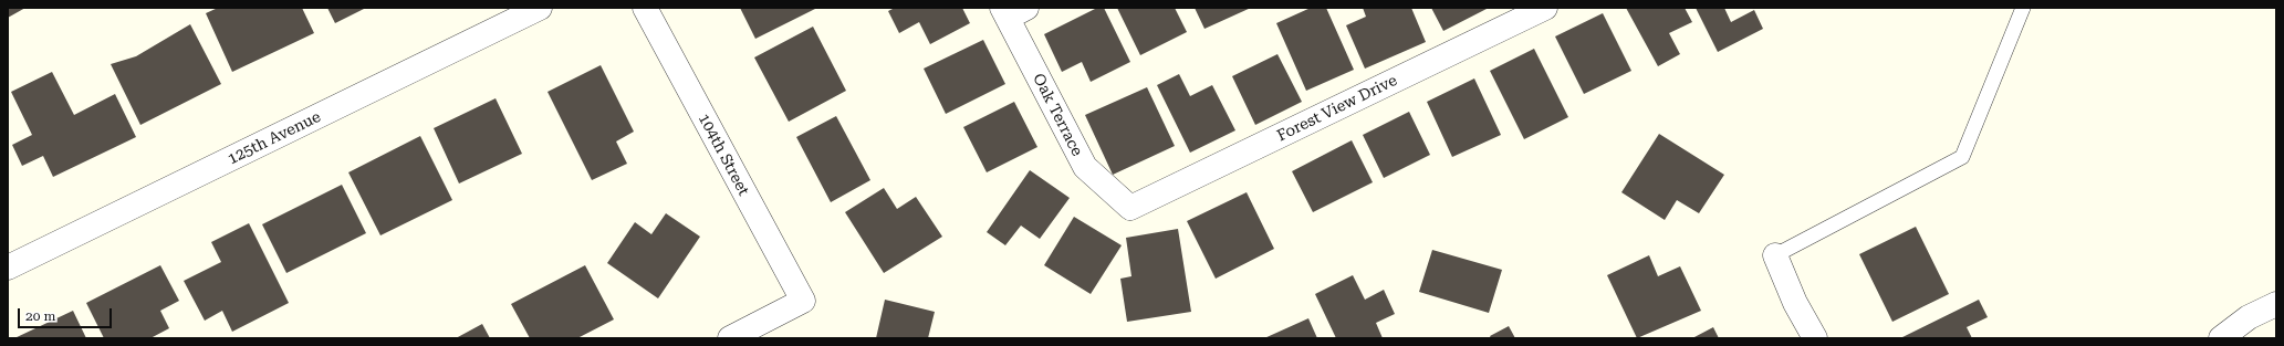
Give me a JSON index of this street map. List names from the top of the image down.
{
  "streets": {
    "street": [
      "Forest View Drive",
      "Oak Terrace",
      "125th Avenue",
      "104th Street"
    ]
  },
  "crossings": [
    ["Forest View Drive", "Oak Terrace"]
  ],
  "scale_bar": "20 m"
}
